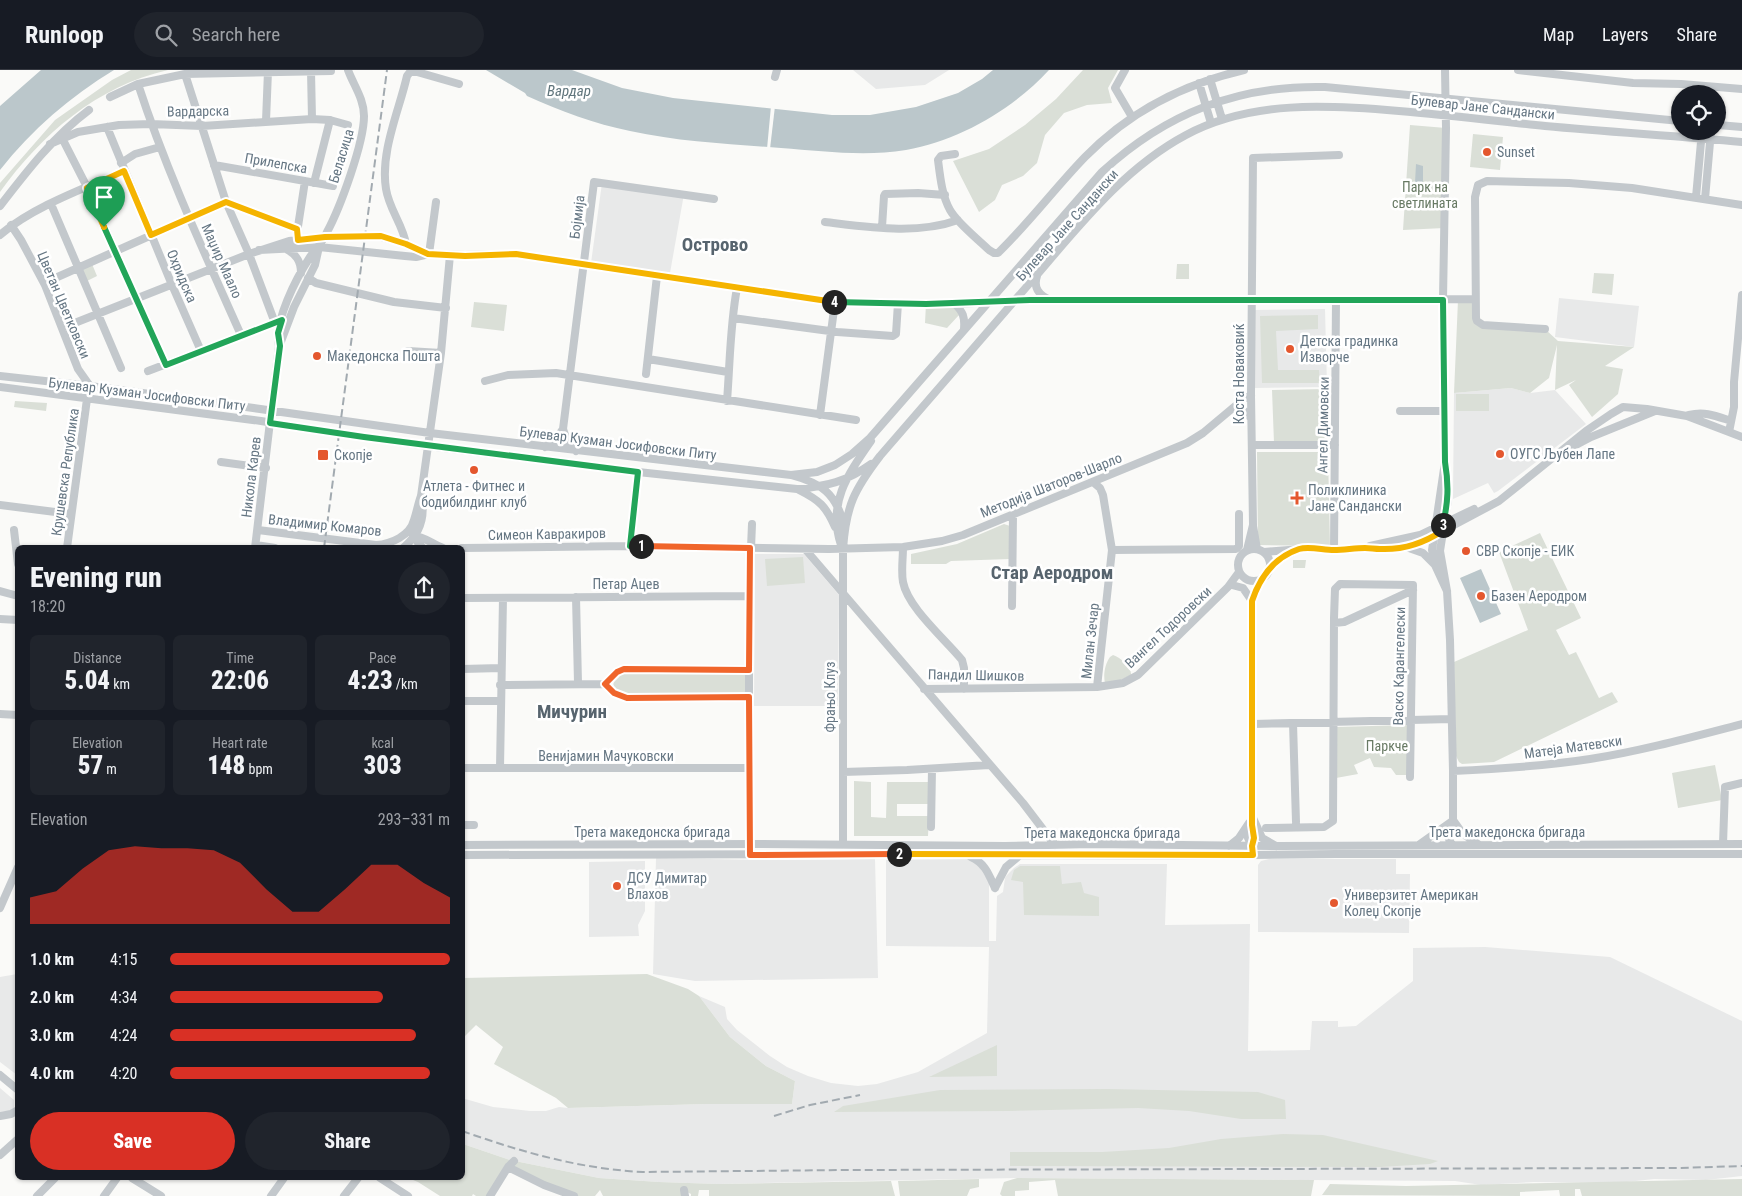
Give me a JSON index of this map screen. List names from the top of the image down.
{
  "streets": {
    "street": [
      "Булевар Јане Сандански",
      "Вардарска",
      "Беласица",
      "Прилепска",
      "Бојмија",
      "Маџир Маало",
      "Охридска",
      "Цветан Цветковски",
      "Коста Новаковиќ",
      "Булевар Кузман Јосифовски Питу",
      "Ангел Димовски",
      "Крушевска Република",
      "Никола Карев",
      "Методија Шаторов-Шарло",
      "Владимир Комаров",
      "Симеон Кавракиров",
      "Петар Ацев",
      "Вангел Тодоровски",
      "Милан Зечар",
      "Васко Карангелески",
      "Пандил Шишков",
      "Фрањо Клуз",
      "Матеја Матевски",
      "Венијамин Мачуковски",
      "Трета македонска бригада"
    ]
  },
  "crossings": [
    ["Булевар Јане Сандански", "Булевар Кузман Јосифовски Питу"],
    ["Булевар Јане Сандански", "Фрањо Клуз"],
    ["Вардарска", "Маџир Маало"],
    ["Вардарска", "Охридска"],
    ["Беласица", "Булевар Кузман Јосифовски Питу"],
    ["Беласица", "Никола Карев"],
    ["Цветан Цветковски", "Булевар Кузман Јосифовски Питу"],
    ["Коста Новаковиќ", "Методија Шаторов-Шарло"],
    ["Коста Новаковиќ", "Вангел Тодоровски"],
    ["Булевар Кузман Јосифовски Питу", "Крушевска Република"],
    ["Булевар Кузман Јосифовски Питу", "Никола Карев"],
    ["Булевар Кузман Јосифовски Питу", "Владимир Комаров"],
    ["Булевар Кузман Јосифовски Питу", "Фрањо Клуз"],
    ["Никола Карев", "Владимир Комаров"],
    ["Методија Шаторов-Шарло", "Симеон Кавракиров"],
    ["Методија Шаторов-Шарло", "Милан Зечар"],
    ["Методија Шаторов-Шарло", "Фрањо Клуз"],
    ["Симеон Кавракиров", "Пандил Шишков"],
    ["Симеон Кавракиров", "Фрањо Клуз"],
    ["Вангел Тодоровски", "Пандил Шишков"],
    ["Милан Зечар", "Пандил Шишков"],
    ["Пандил Шишков", "Фрањо Клуз"],
    ["Фрањо Клуз", "Трета македонска бригада"]
  ],
  "districts": ["Острово", "Стар Аеродром", "Мичурин"],
  "water": ["Вардар"],
  "parks": ["Парк на светлината", "Паркче"],
  "places": {
    "other": [
      "Sunset",
      "Детска градинка Изворче",
      "Македонска Пошта",
      "ОУГС Љубен Лапе",
      "Атлета - Фитнес и бодибилдинг клуб",
      "СВР Скопје - ЕИК",
      "Базен Аеродром",
      "ДСУ Димитар Влахов",
      "Универзитет Американ Колеџ Скопје"
    ],
    "transit": ["Скопје"],
    "health": ["Поликлиника Јане Сандански"]
  },
  "page": {
    "header": "Runloop",
    "search": "Search here",
    "nav": ["Map", "Layers", "Share"],
    "pins": [
      "4",
      "3",
      "1",
      "2"
    ],
    "heading": ["Evening run", "18:20"],
    "stats": [
      ["Distance", "5.04 km"],
      ["Time", "22:06"],
      ["Pace", "4:23 /km"],
      ["Elevation", "57 m"],
      ["Heart rate", "148 bpm"],
      ["kcal", "303"]
    ],
    "chart": ["Elevation", "293–331 m"],
    "list": [
      {
        "name": "1.0 km",
        "note": "4:15"
      },
      {
        "name": "2.0 km",
        "note": "4:34"
      },
      {
        "name": "3.0 km",
        "note": "4:24"
      },
      {
        "name": "4.0 km",
        "note": "4:20"
      }
    ],
    "buttons": ["Save", "Share"]
  }
}
